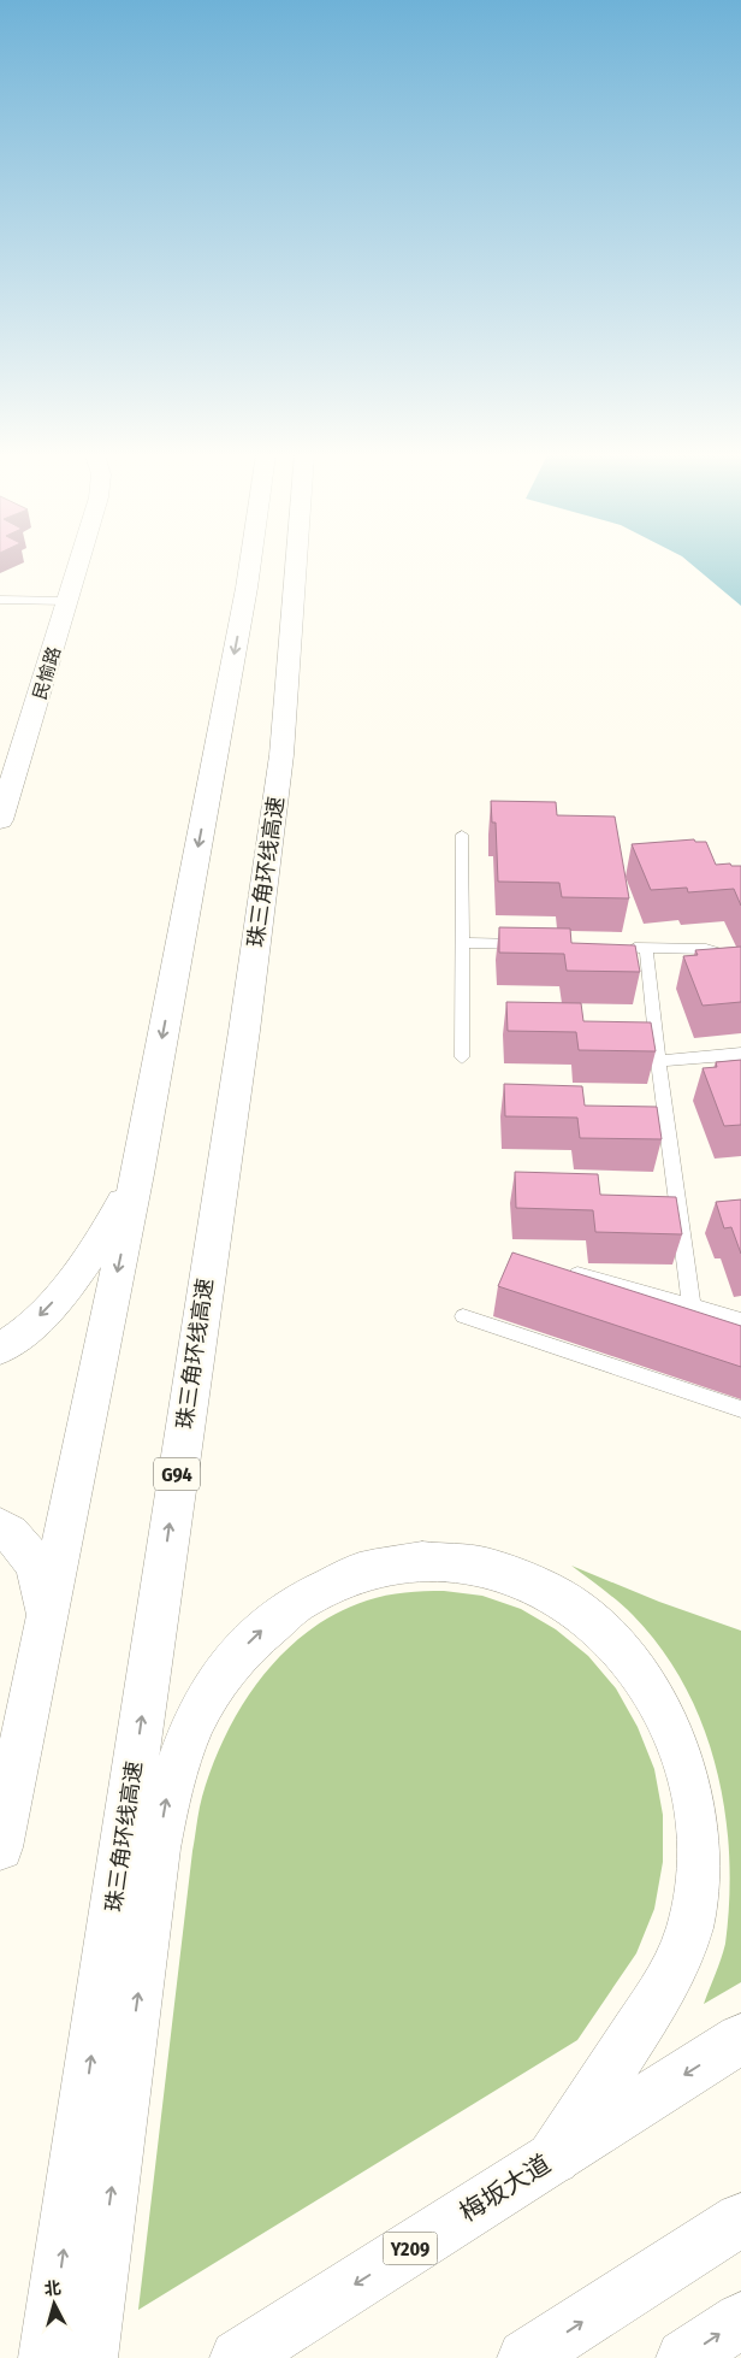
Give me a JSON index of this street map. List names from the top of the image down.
{
  "streets": {
    "main road": [
      "民愉路",
      "珠三角环线高速",
      "G94",
      "梅坂大道",
      "Y209"
    ]
  },
  "north": "top"
}
